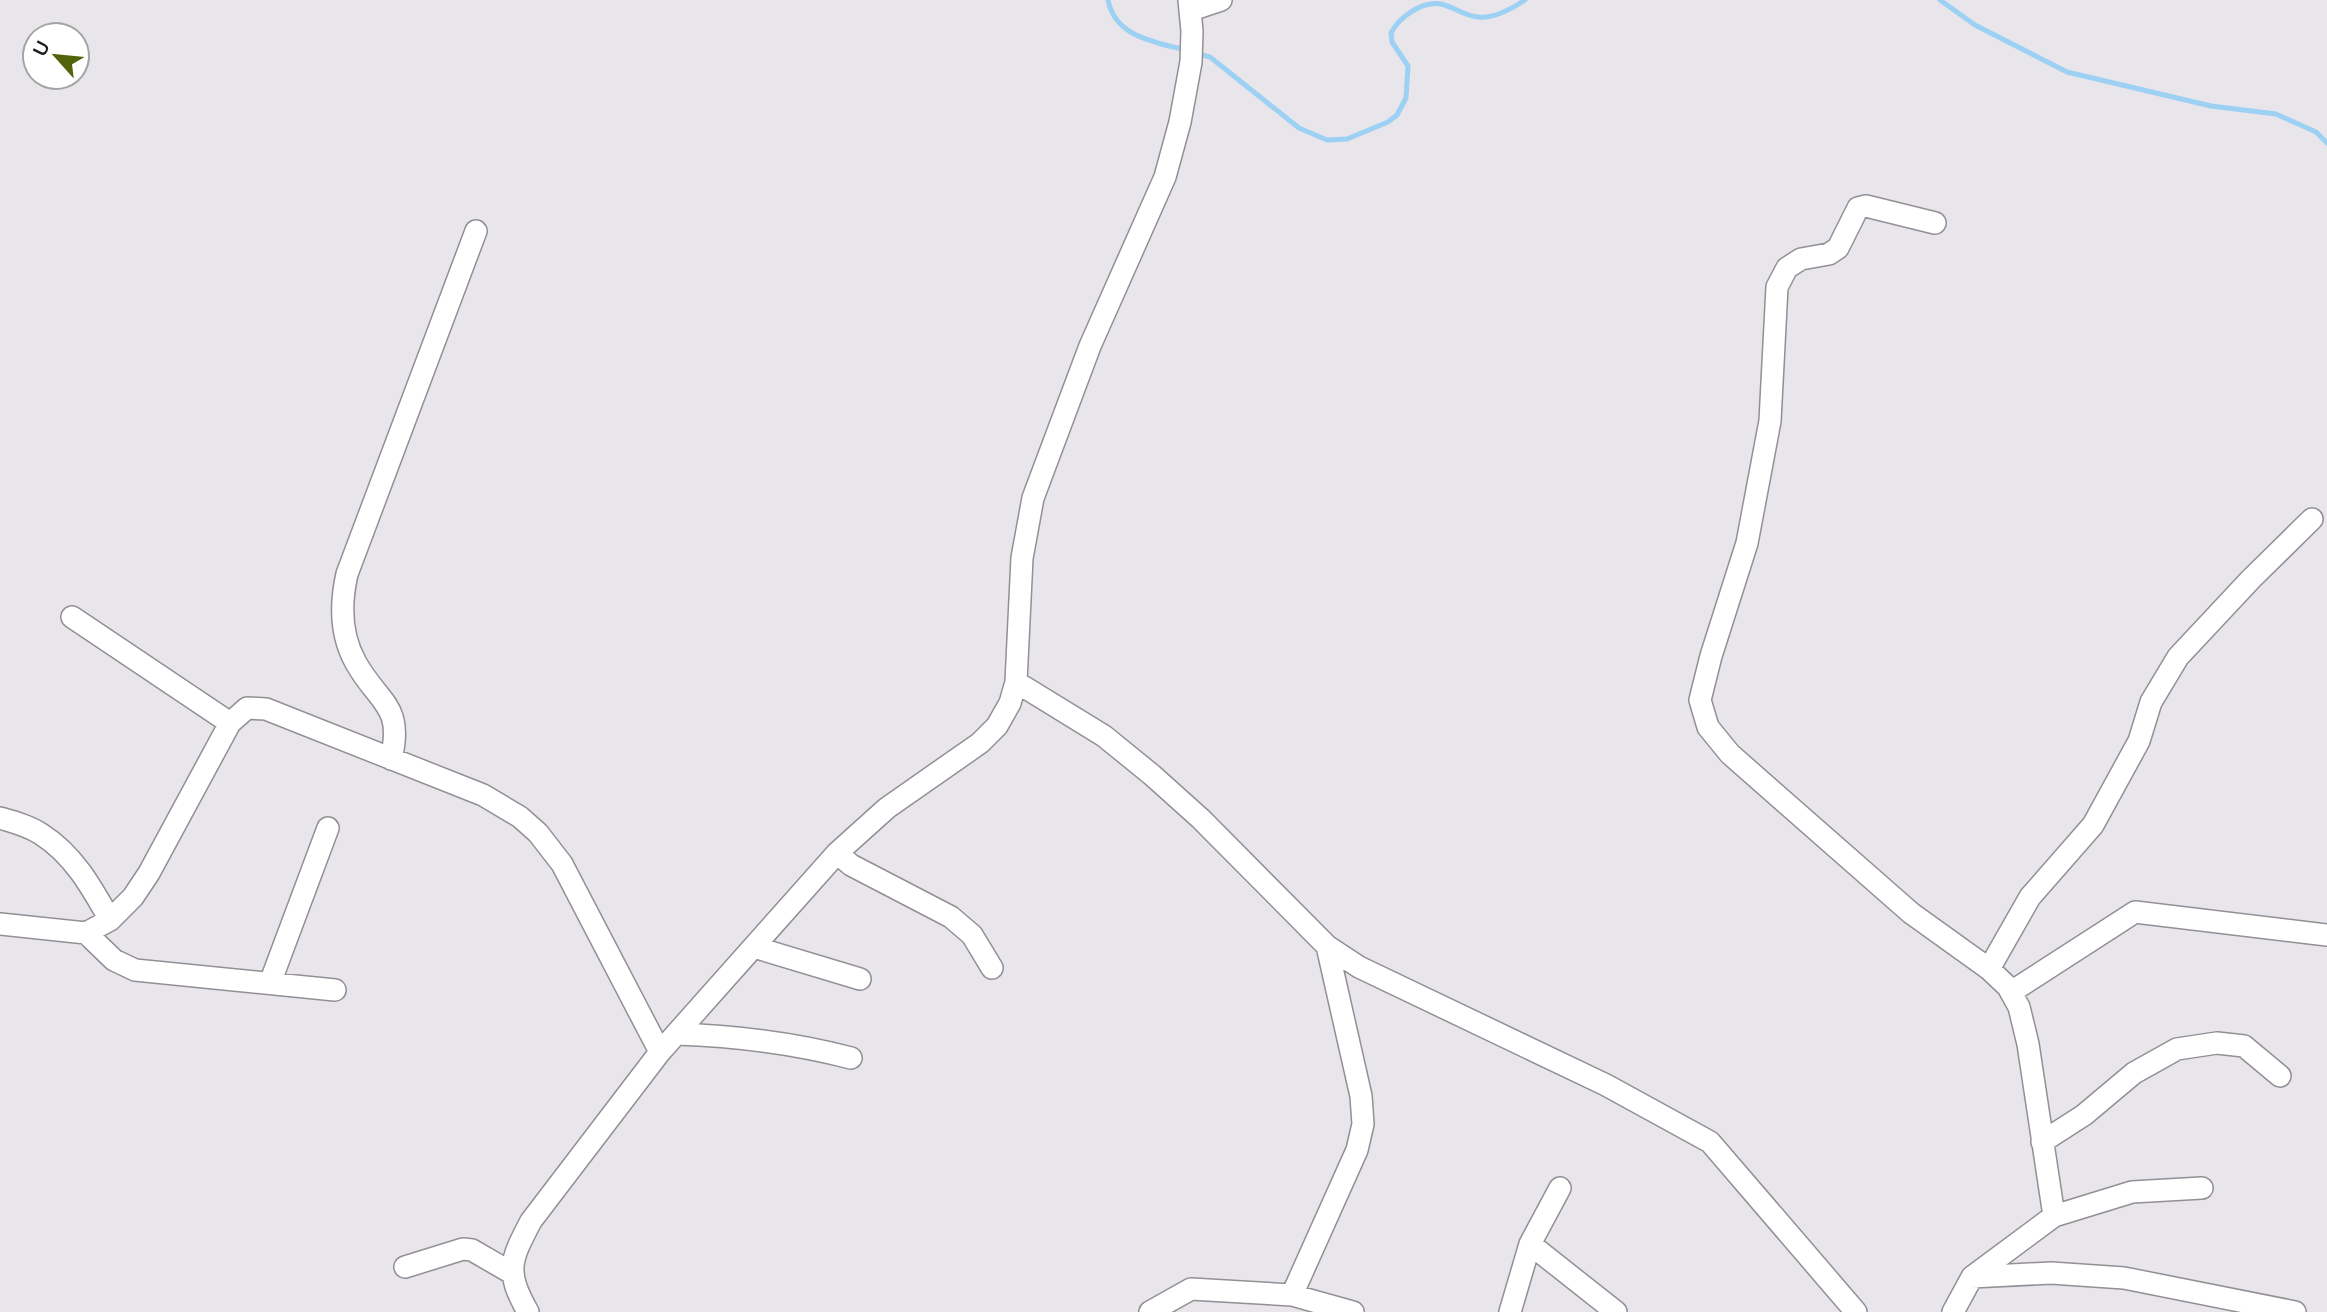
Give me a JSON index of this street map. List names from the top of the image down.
{
  "north": "top left"
}
